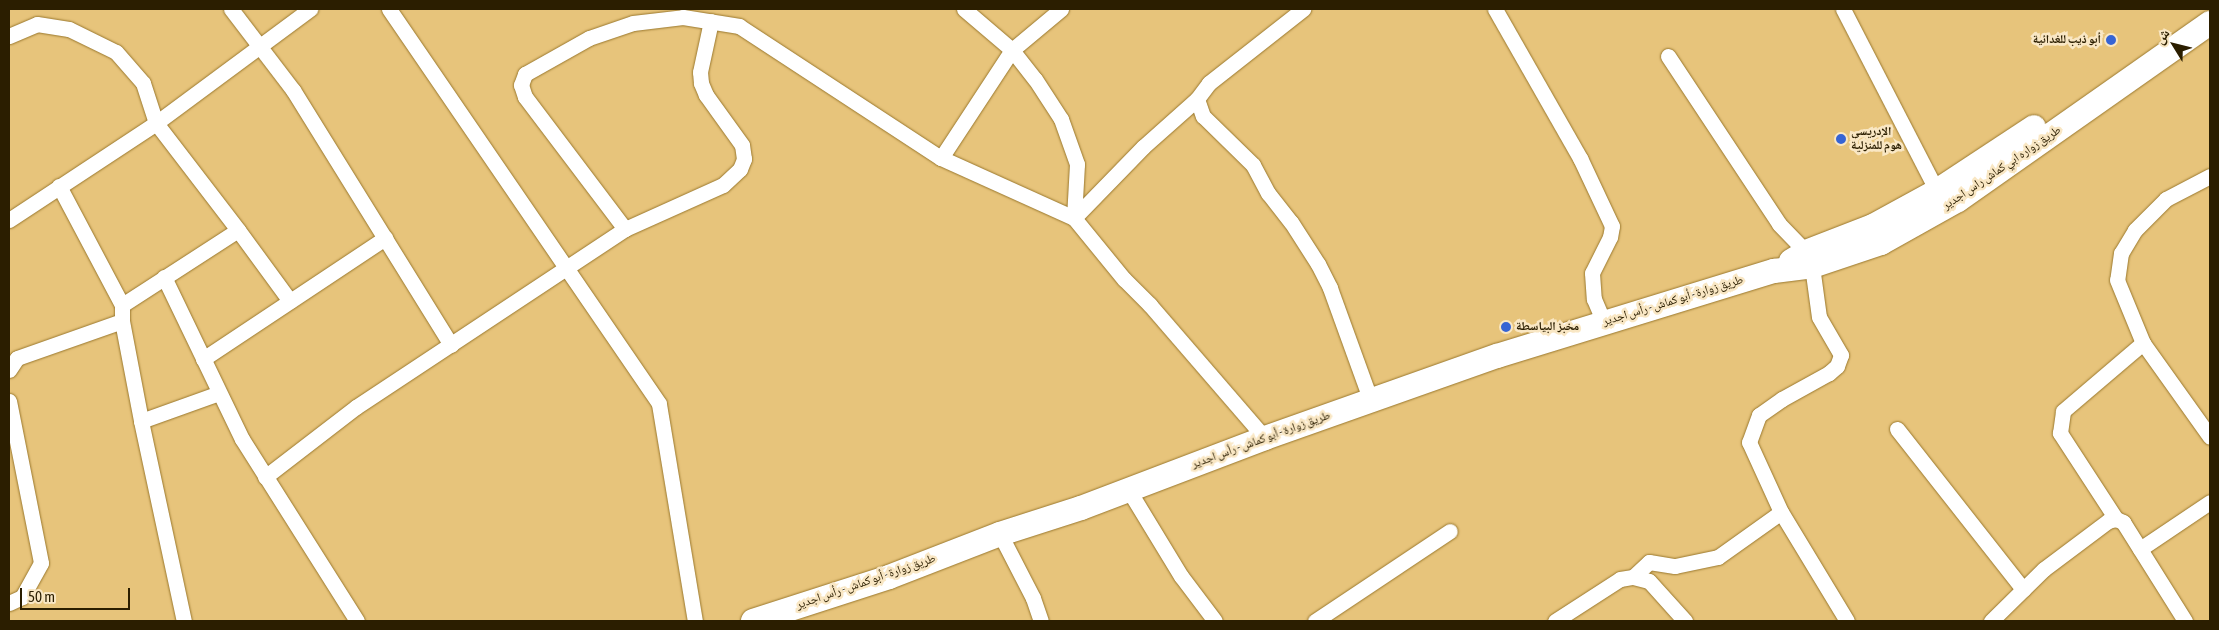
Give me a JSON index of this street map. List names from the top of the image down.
{
  "streets": {
    "main road": ["طريق زواره ابي كماش راس اجدير", "طريق زوارة - أبو كماش - رأس اجدير"]
  },
  "crossings": [
    ["طريق زواره ابي كماش راس اجدير", "طريق زوارة - أبو كماش - رأس اجدير"]
  ],
  "places": ["أبو ذيب للغدائية", "الإدريسي هوم للمنزلية", "مخبز البياسطة"],
  "scale_bar": "50 m",
  "north": "top left"
}
